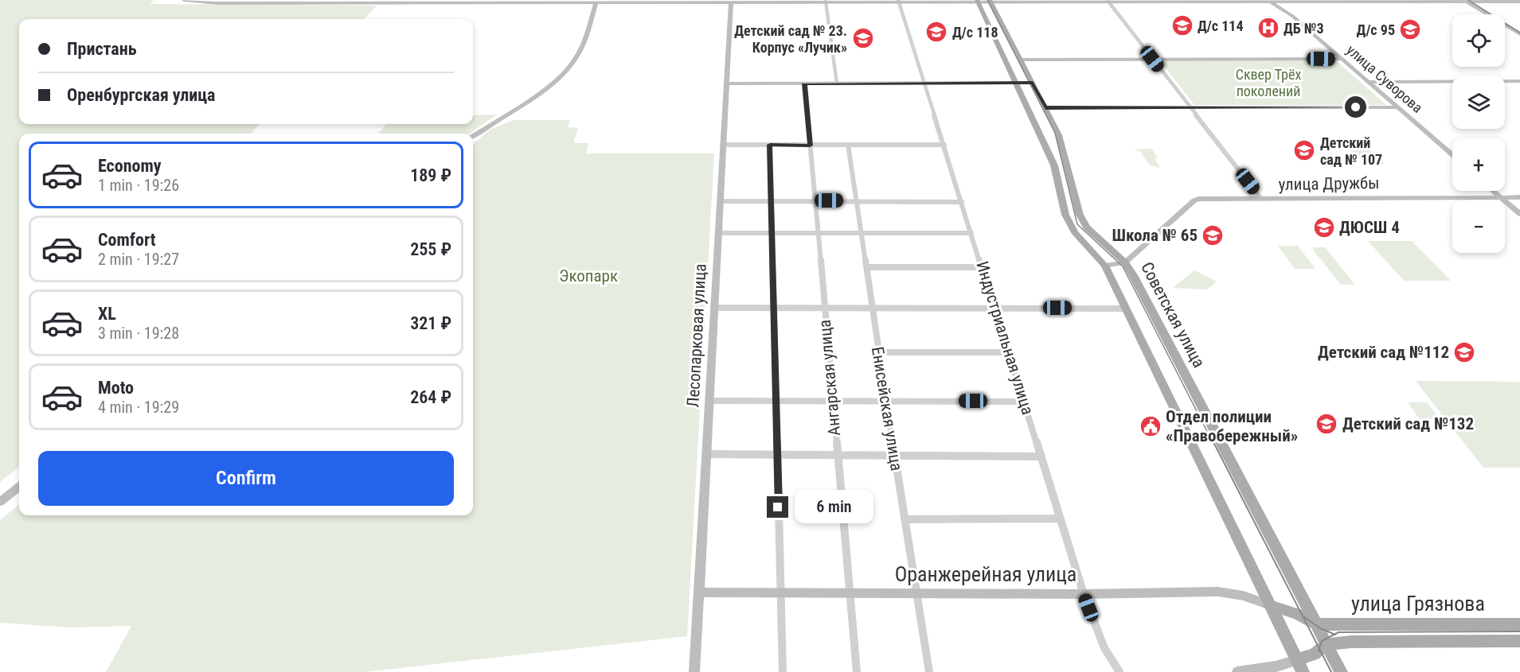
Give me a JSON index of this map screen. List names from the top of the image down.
{
  "streets": {
    "main road": [
      "улица Суворова",
      "улица Дружбы",
      "Советская улица",
      "Лесопарковая улица",
      "Оранжерейная улица",
      "улица Грязнова"
    ],
    "street": ["Индустриальная улица", "Ангарская улица", "Енисейская улица"]
  },
  "crossings": [
    ["улица Дружбы", "Советская улица"],
    ["Советская улица", "улица Грязнова"],
    ["Лесопарковая улица", "Оранжерейная улица"],
    ["Индустриальная улица", "Оранжерейная улица"],
    ["Ангарская улица", "Оранжерейная улица"],
    ["Енисейская улица", "Оранжерейная улица"]
  ],
  "parks": ["Сквер Трёх поколений", "Экопарк"],
  "places": {
    "school or university": [
      "Д/с 114",
      "Д/с 95",
      "Д/с 118",
      "Детский сад № 23. Корпус «Лучик»",
      "Детский сад № 107",
      "ДЮСШ 4",
      "Школа № 65",
      "Детский сад №112",
      "Детский сад №132"
    ],
    "hospital": ["ДБ №3"],
    "public building": ["Отдел полиции «Правобережный»"]
  },
  "page": {
    "map_buttons": ["+", "−"],
    "banner": ["Пристань", "Оренбургская улица"],
    "list": [
      {
        "name": "Economy",
        "note": "1 min · 19:26",
        "value": "189 ₽"
      },
      {
        "name": "Comfort",
        "note": "2 min · 19:27",
        "value": "255 ₽"
      },
      {
        "name": "XL",
        "note": "3 min · 19:28",
        "value": "321 ₽"
      },
      {
        "name": "Moto",
        "note": "4 min · 19:29",
        "value": "264 ₽"
      }
    ],
    "buttons": "Confirm",
    "bubble": "6 min"
  }
}
